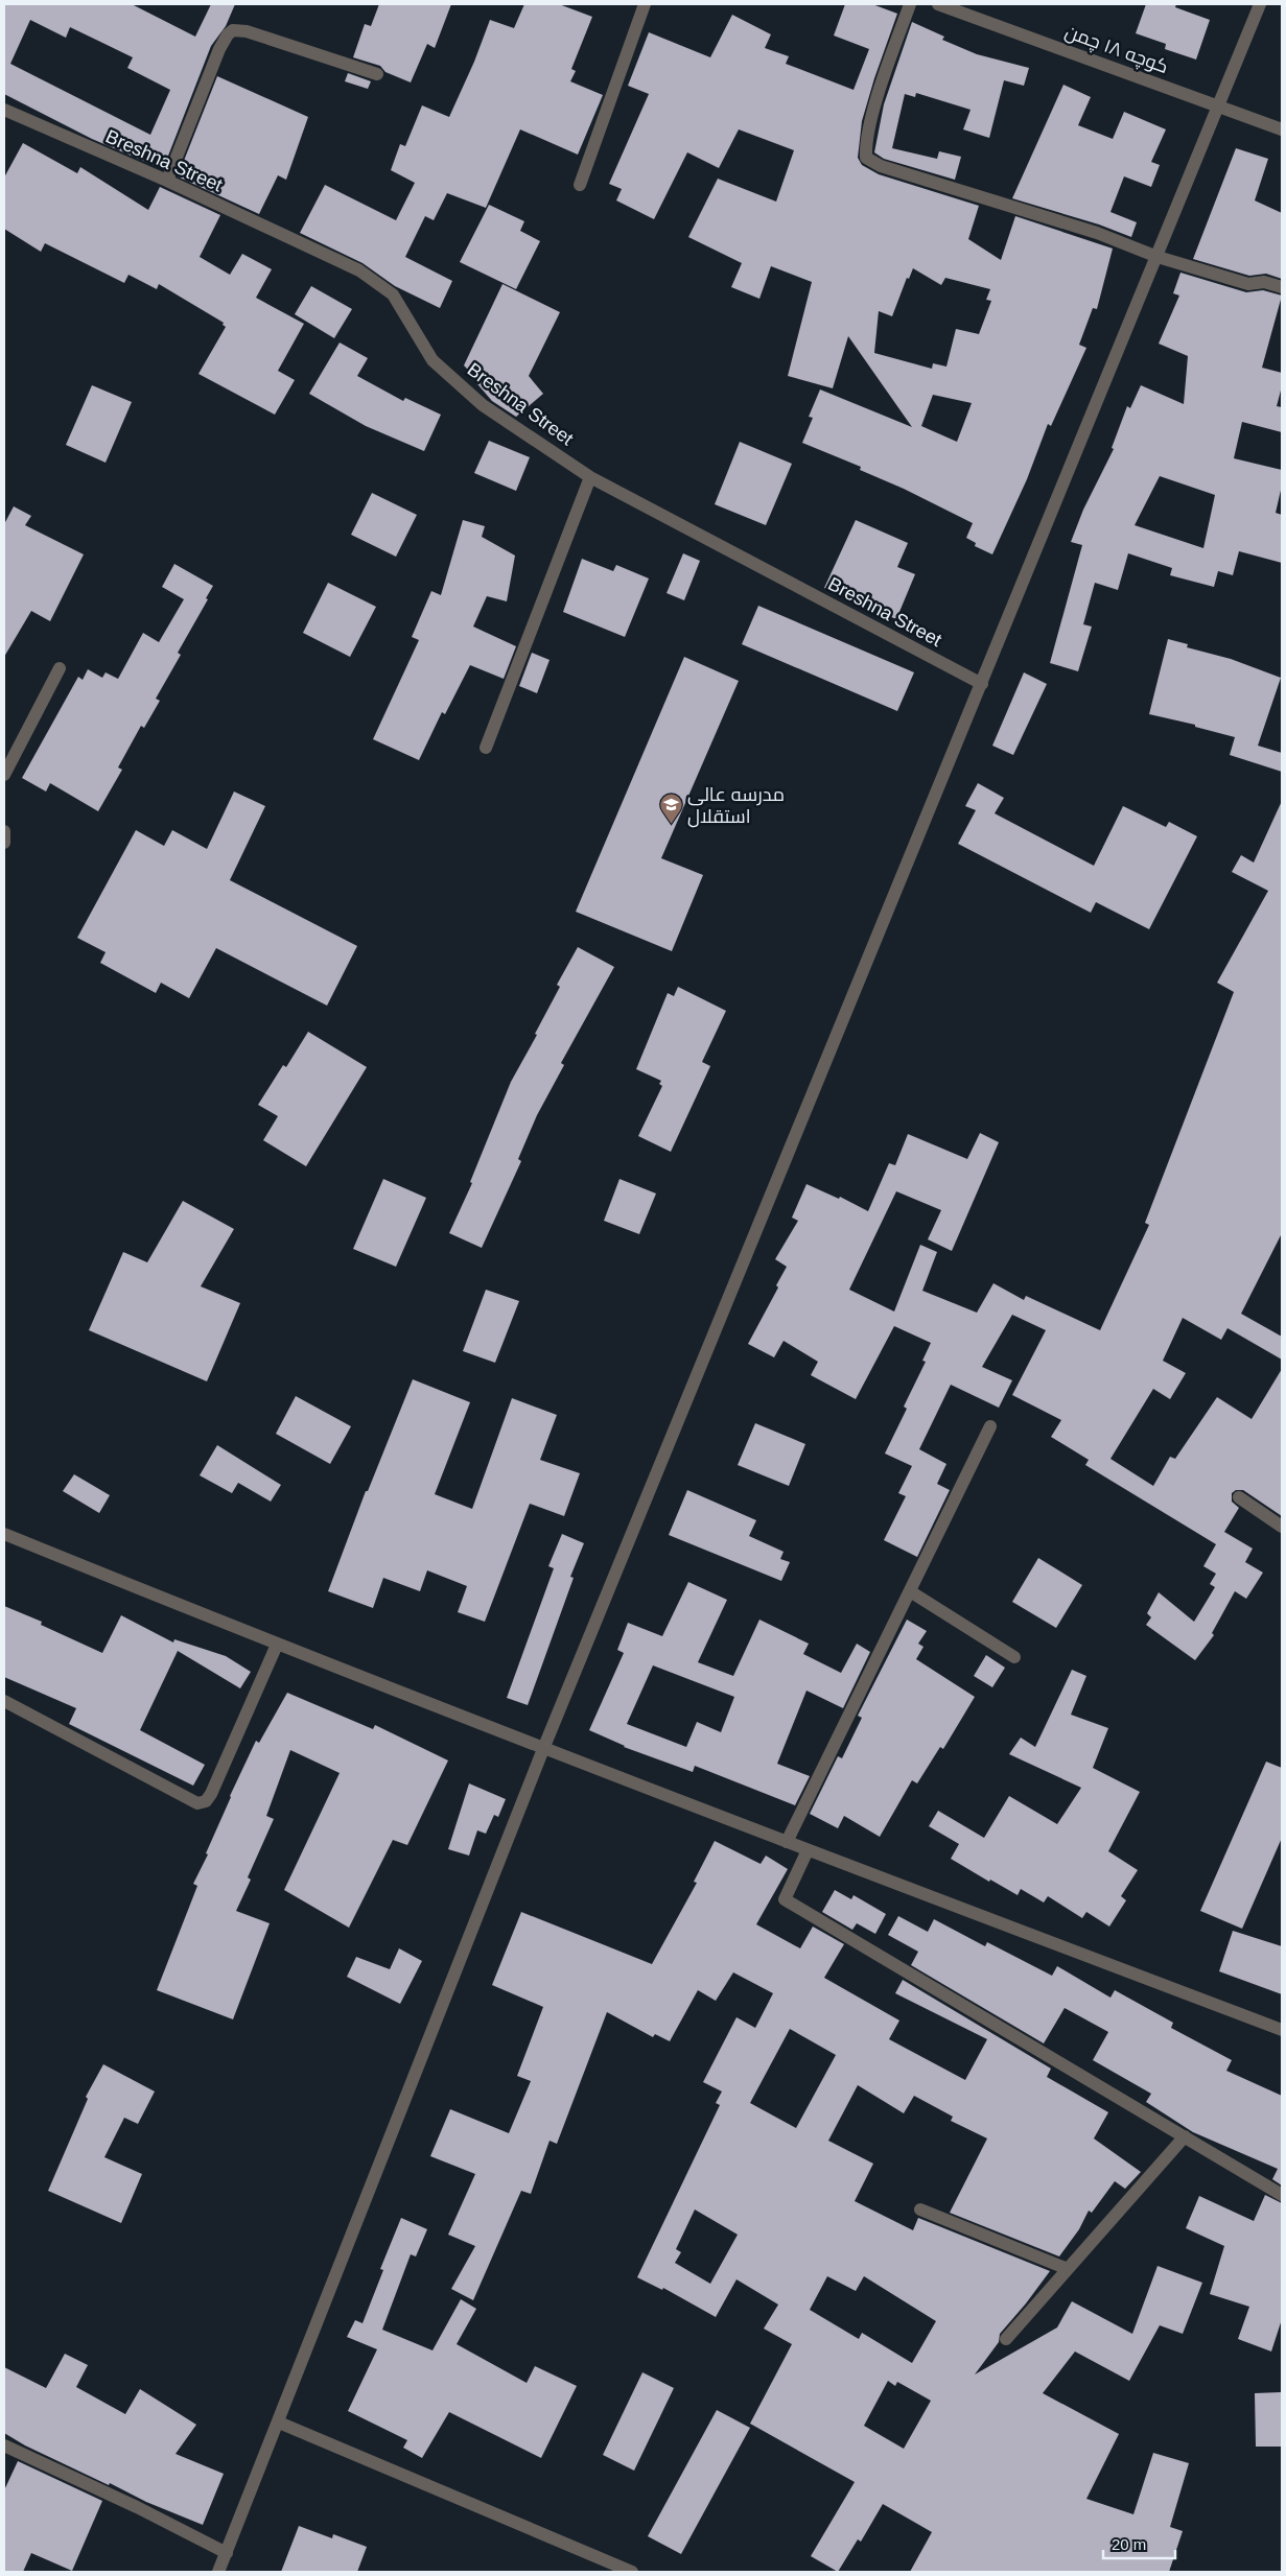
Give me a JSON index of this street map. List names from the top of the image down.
{
  "streets": {
    "street": ["كوچه ١٨ چمن", "Breshna Street"]
  },
  "places": {
    "school or university": ["مدرسه عالی استقلال"]
  },
  "scale_bar": "20 m"
}
